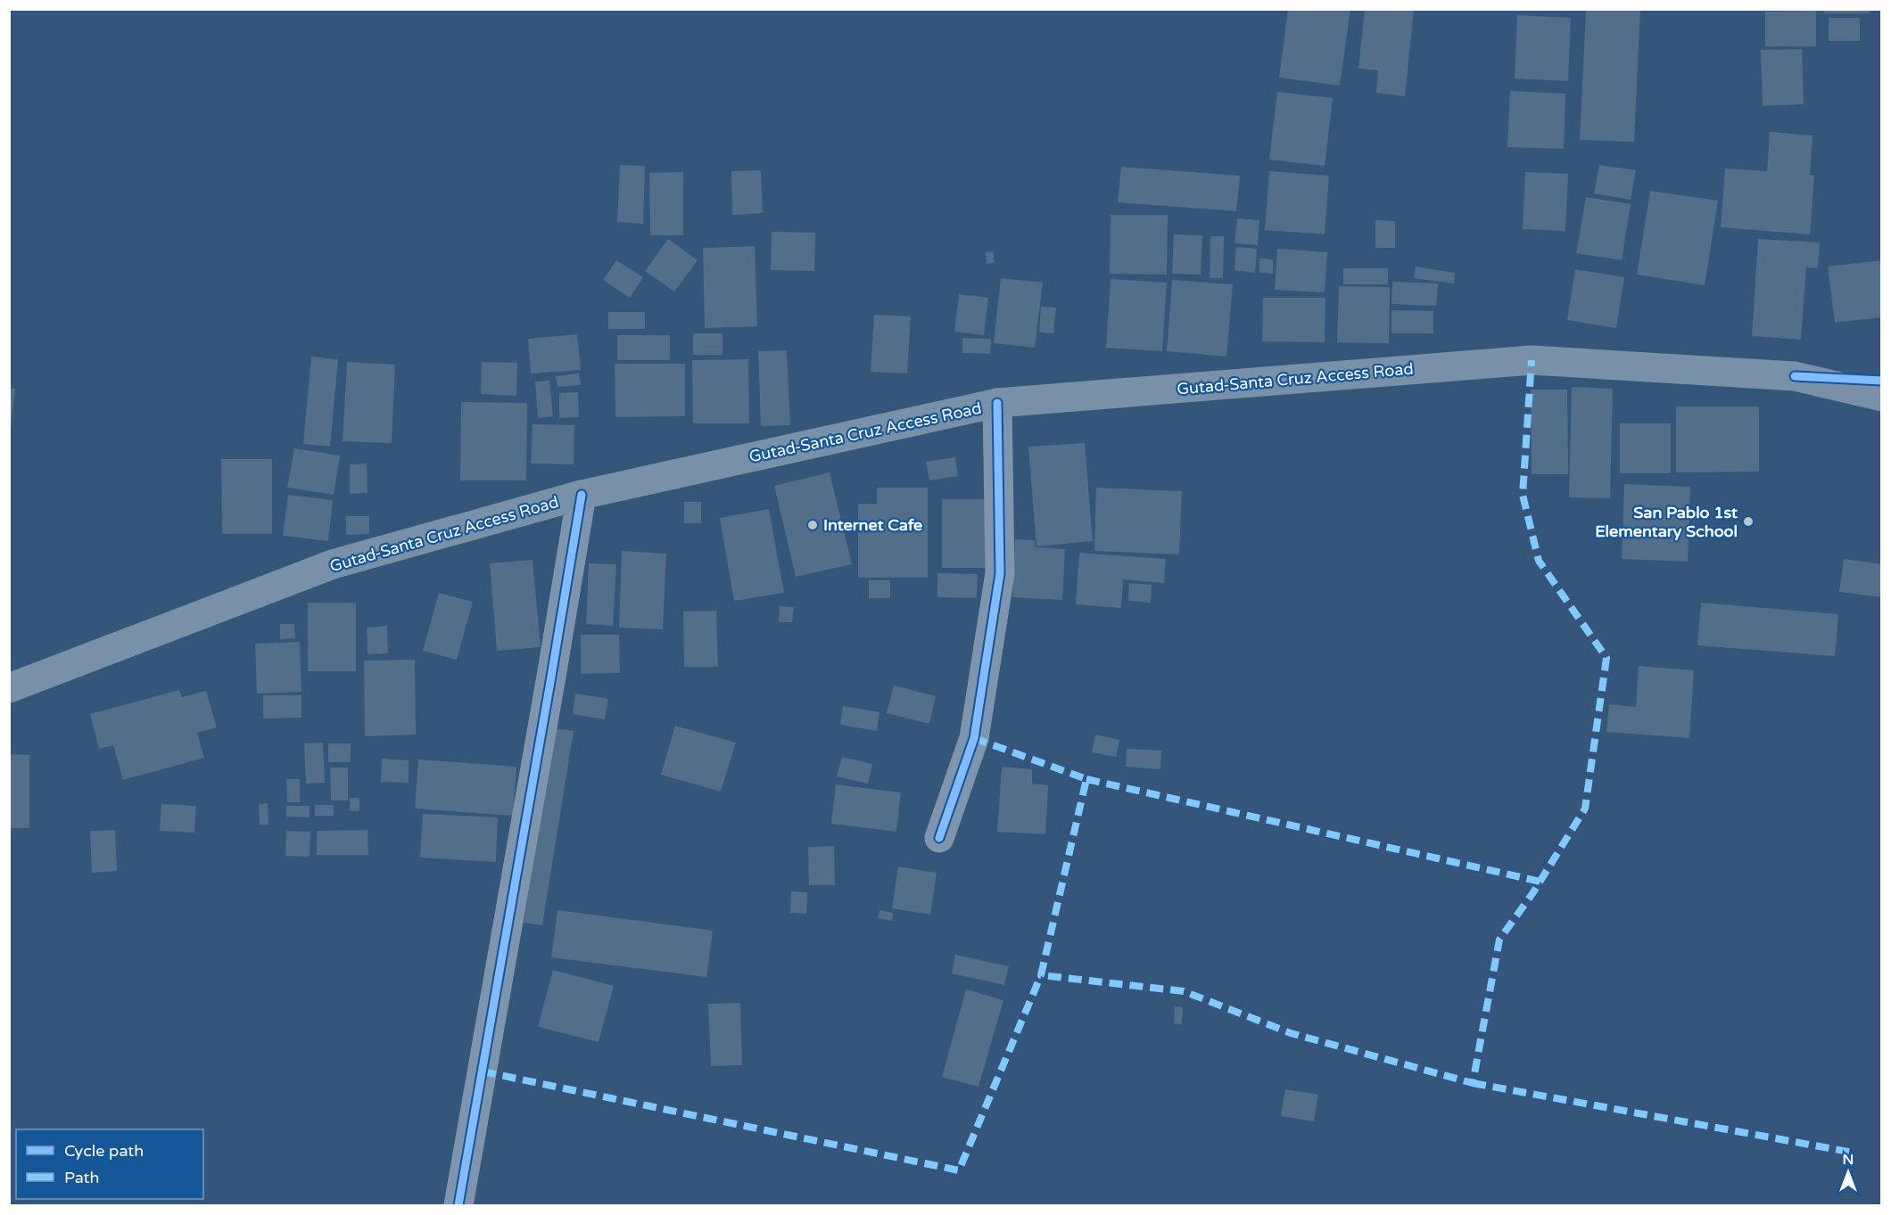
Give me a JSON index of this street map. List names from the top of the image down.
{
  "streets": {
    "main road": ["Gutad-Santa Cruz Access Road"]
  },
  "places": ["San Pablo 1st Elementary School", "Internet Cafe"],
  "legend": ["Cycle path", "Path"],
  "north": "top"
}
